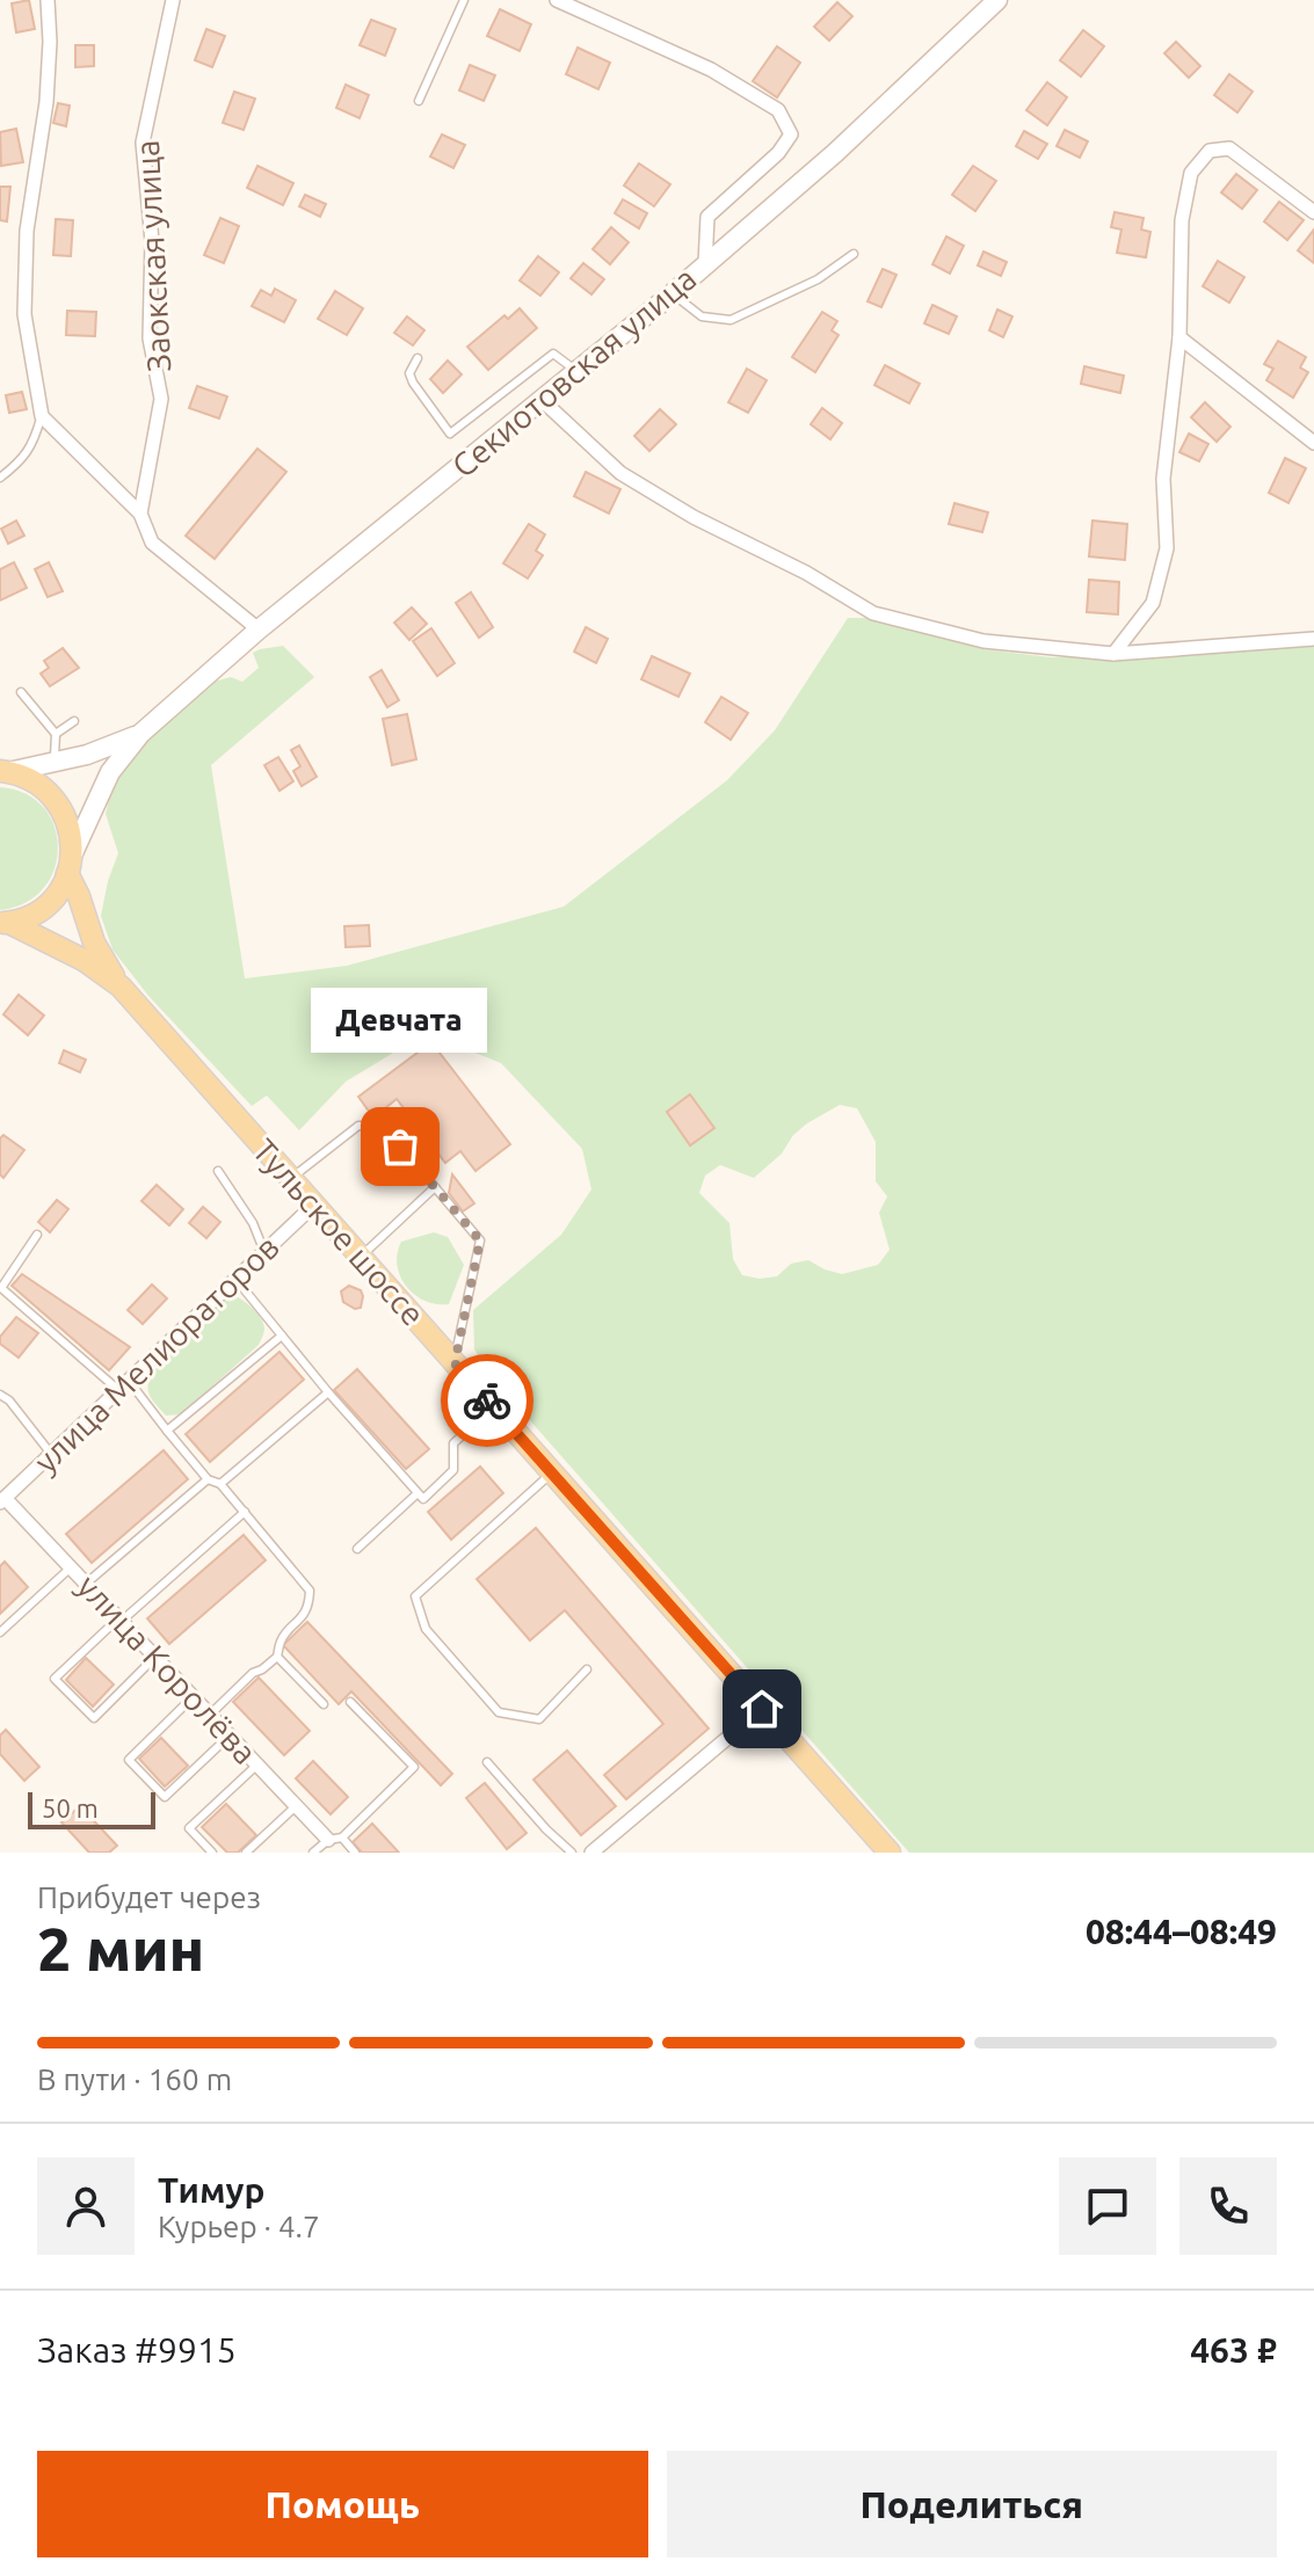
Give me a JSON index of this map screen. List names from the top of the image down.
{
  "streets": {
    "main road": ["Секиотовская улица", "Тульское шоссе"],
    "street": ["Заокская улица", "улица Мелиораторов", "улица Королёва"]
  },
  "crossings": [
    ["Тульское шоссе", "улица Мелиораторов"],
    ["улица Мелиораторов", "улица Королёва"]
  ],
  "places": ["Девчата"],
  "scale_bar": "50 m",
  "page": {
    "bubble": "Девчата",
    "scale": "50 m",
    "heading": ["2 мин", "Прибудет через", "08:44–08:49"],
    "panel": [
      "Тимур",
      "Курьер · 4.7",
      "Заказ #9915",
      "463 ₽"
    ],
    "bar": "В пути · 160 m",
    "buttons": ["Помощь", "Поделиться"]
  }
}
